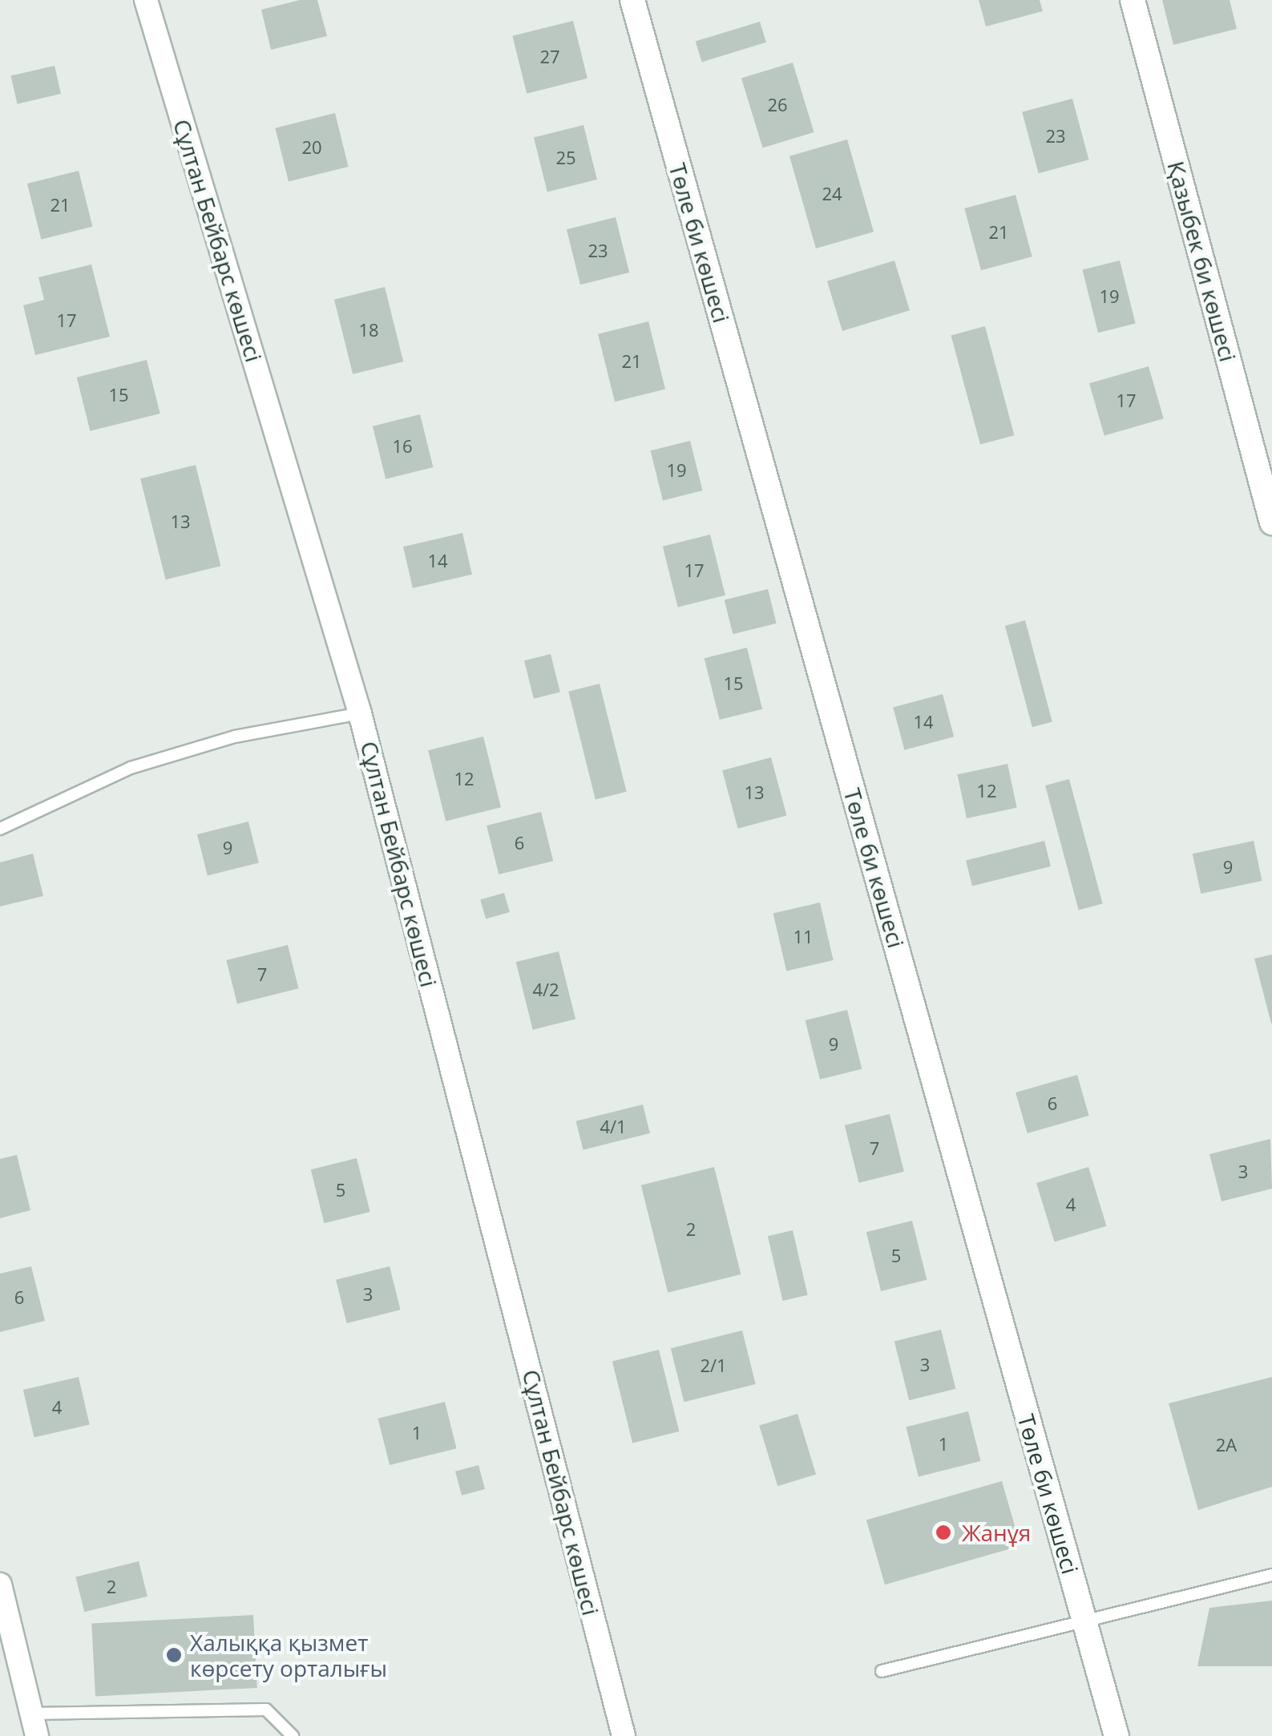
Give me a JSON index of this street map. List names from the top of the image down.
{
  "streets": {
    "street": ["Сұлтан Бейбарс көшесі", "Төле би көшесі", "Қазыбек би көшесі"]
  },
  "places": ["Жанұя", "Халыққа қызмет көрсету орталығы"],
  "house_numbers": [
    "27",
    "26",
    "23",
    "20",
    "25",
    "24",
    "21",
    "21",
    "23",
    "19",
    "17",
    "18",
    "21",
    "15",
    "17",
    "16",
    "19",
    "13",
    "14",
    "17",
    "15",
    "14",
    "12",
    "12",
    "13",
    "6",
    "9",
    "9",
    "11",
    "7",
    "4/2",
    "9",
    "6",
    "4/1",
    "7",
    "3",
    "5",
    "4",
    "2",
    "5",
    "3",
    "6",
    "3",
    "2/1",
    "4",
    "1",
    "1",
    "2А",
    "2"
  ]
}
